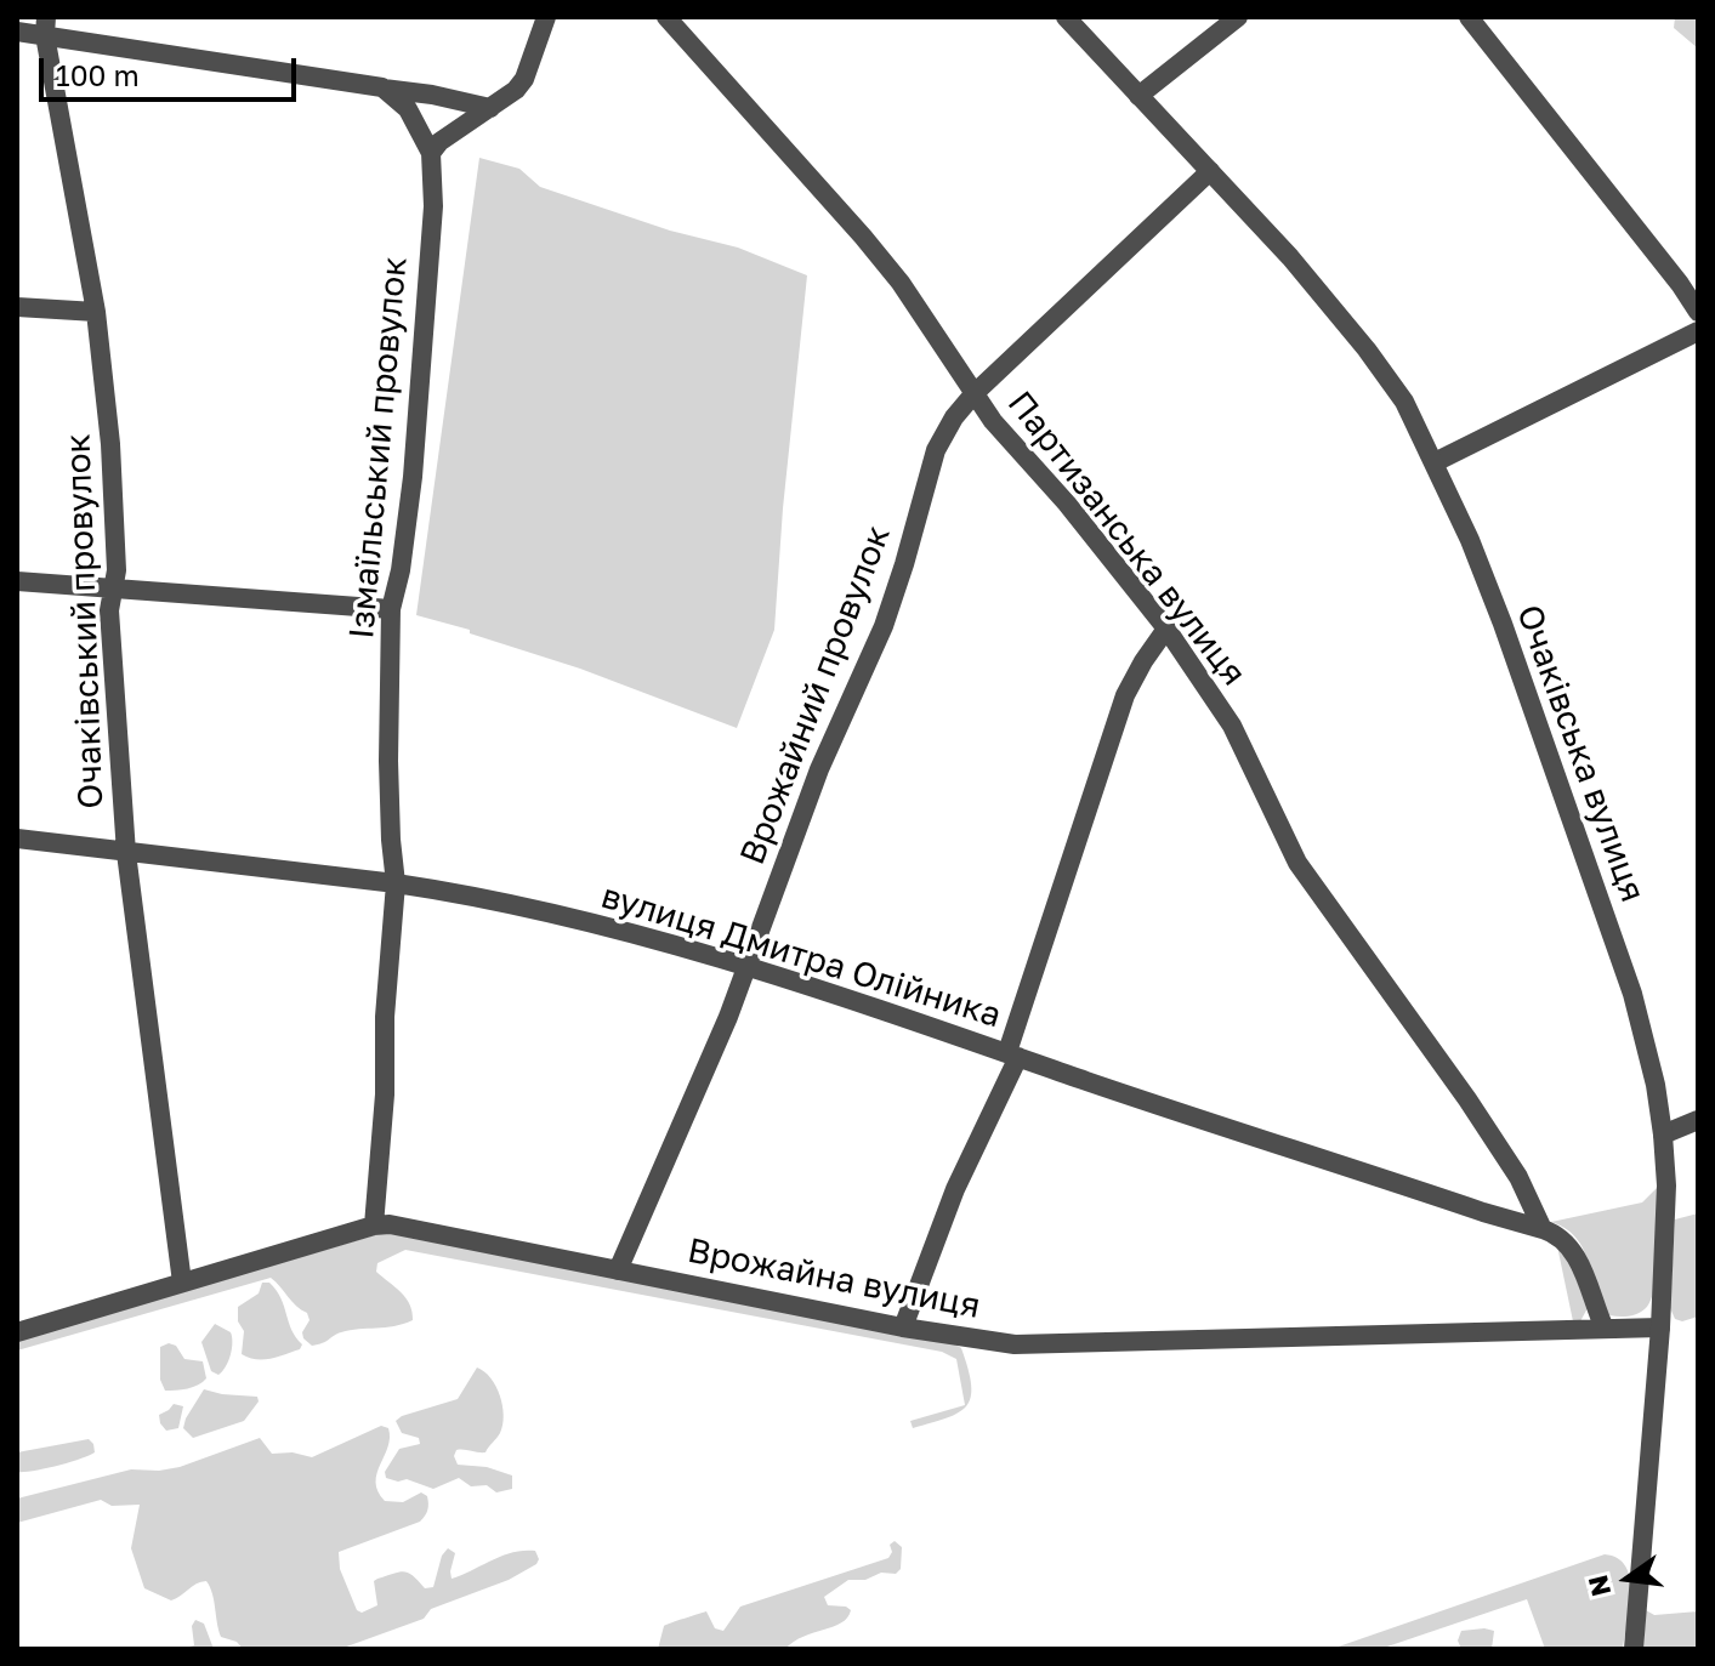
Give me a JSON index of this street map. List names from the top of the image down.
{
  "streets": {
    "street": [
      "Ізмаїльський провулок",
      "Партизанська вулиця",
      "Очаківський провулок",
      "Врожайний провулок",
      "Очаківська вулиця",
      "вулиця Дмитра Олійника",
      "Врожайна вулиця"
    ]
  },
  "crossings": [
    ["Ізмаїльський провулок", "вулиця Дмитра Олійника"],
    ["Ізмаїльський провулок", "Врожайна вулиця"],
    ["Партизанська вулиця", "Врожайний провулок"],
    ["Партизанська вулиця", "вулиця Дмитра Олійника"],
    ["Партизанська вулиця", "Врожайна вулиця"],
    ["Очаківський провулок", "вулиця Дмитра Олійника"],
    ["Очаківський провулок", "Врожайна вулиця"],
    ["Врожайний провулок", "Очаківська вулиця"],
    ["Врожайний провулок", "вулиця Дмитра Олійника"],
    ["Врожайний провулок", "Врожайна вулиця"],
    ["Очаківська вулиця", "Врожайна вулиця"]
  ],
  "scale_bar": "100 m",
  "north": "left"
}
